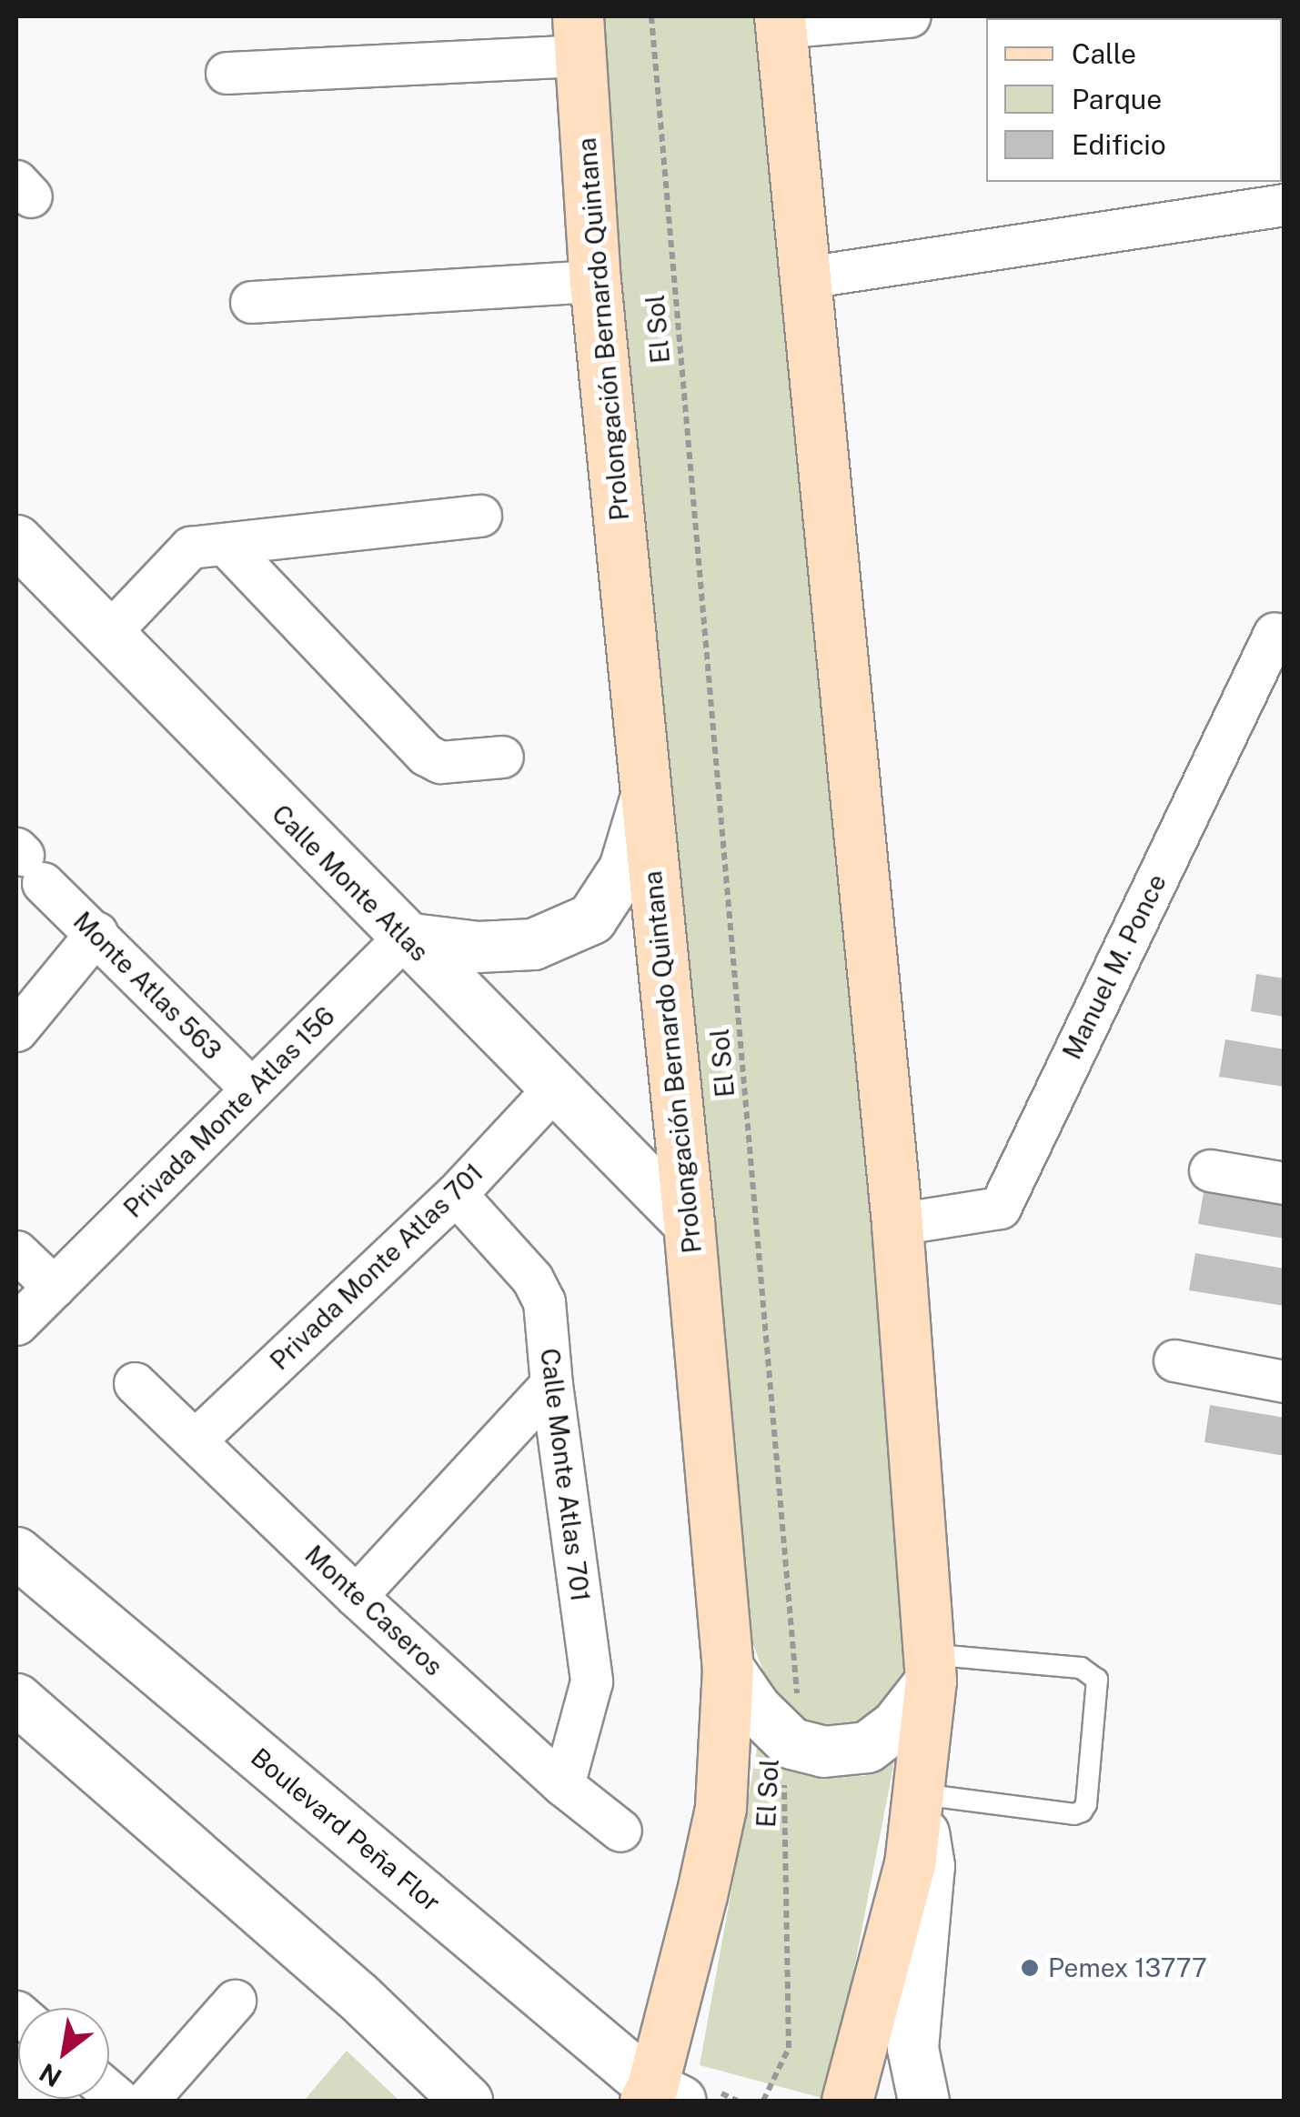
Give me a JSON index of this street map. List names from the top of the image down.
{
  "streets": {
    "main road": ["Prolongación Bernardo Quintana", "Calle Monte Atlas", "Boulevard Peña Flor"],
    "street": [
      "Manuel M. Ponce",
      "Monte Atlas 563",
      "Privada Monte Atlas 156",
      "Privada Monte Atlas 701",
      "Calle Monte Atlas 701",
      "Monte Caseros"
    ],
    "path": ["El Sol"]
  },
  "crossings": [
    ["Prolongación Bernardo Quintana", "Calle Monte Atlas"],
    ["Prolongación Bernardo Quintana", "Boulevard Peña Flor"],
    ["Calle Monte Atlas", "Privada Monte Atlas 156"],
    ["Calle Monte Atlas", "Privada Monte Atlas 701"],
    ["Monte Atlas 563", "Privada Monte Atlas 156"],
    ["Privada Monte Atlas 701", "Calle Monte Atlas 701"],
    ["Privada Monte Atlas 701", "Monte Caseros"],
    ["Calle Monte Atlas 701", "Monte Caseros"]
  ],
  "places": ["Pemex 13777"],
  "legend": ["Calle", "Parque", "Edificio"],
  "north": "bottom left"
}
